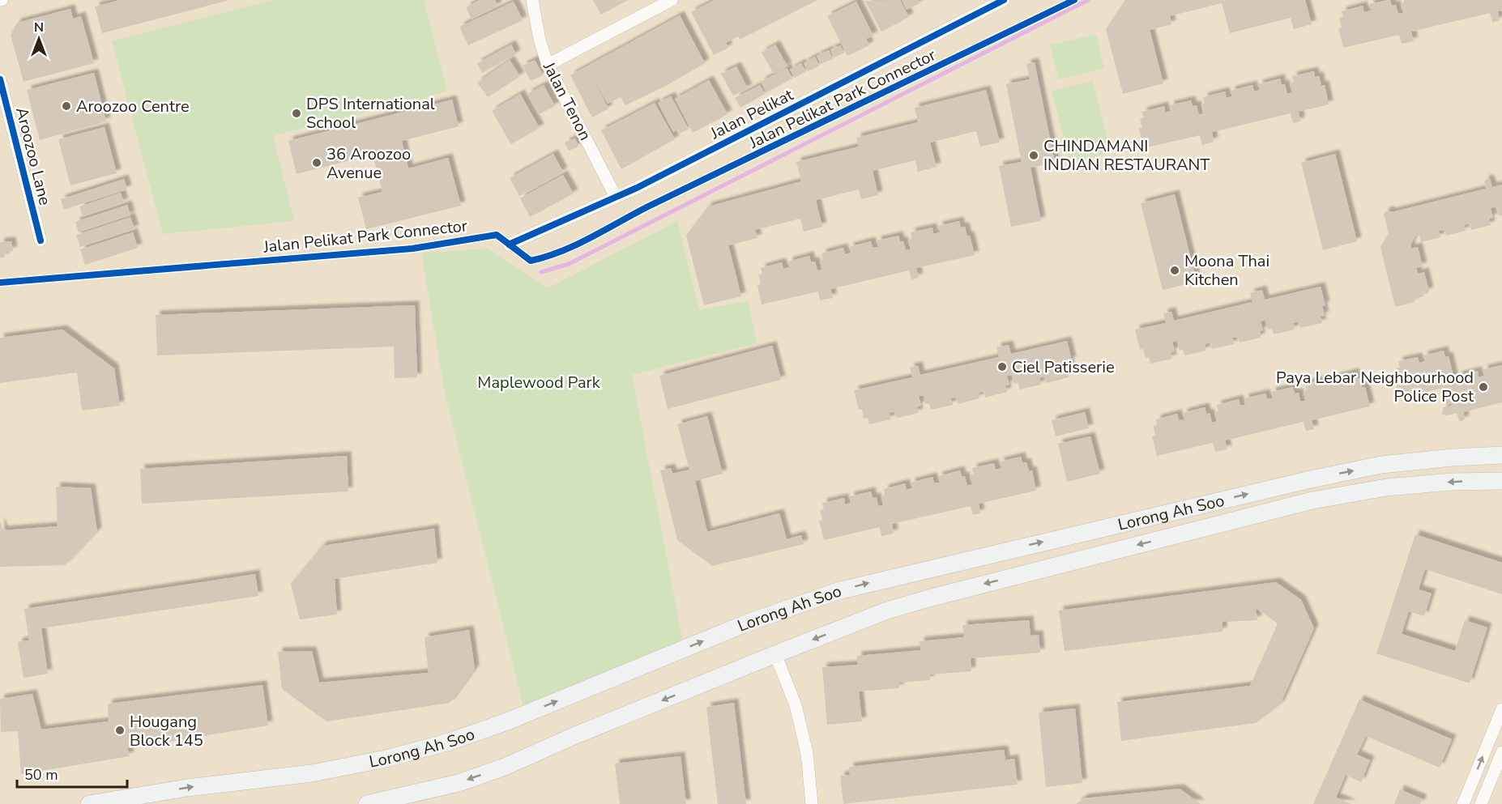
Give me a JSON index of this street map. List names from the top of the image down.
{
  "streets": {
    "main road": ["Lorong Ah Soo"],
    "street": ["Jalan Tenon", "Jalan Pelikat", "Aroozoo Lane"],
    "cycle path": ["Jalan Pelikat Park Connector"]
  },
  "crossings": [
    ["Jalan Tenon", "Jalan Pelikat"]
  ],
  "parks": ["Maplewood Park"],
  "places": [
    "Aroozoo Centre",
    "DPS International School",
    "CHINDAMANI INDIAN RESTAURANT",
    "36 Aroozoo Avenue",
    "Moona Thai Kitchen",
    "Ciel Patisserie",
    "Paya Lebar Neighbourhood Police Post",
    "Hougang Block 145"
  ],
  "scale_bar": "50 m",
  "north": "top"
}
